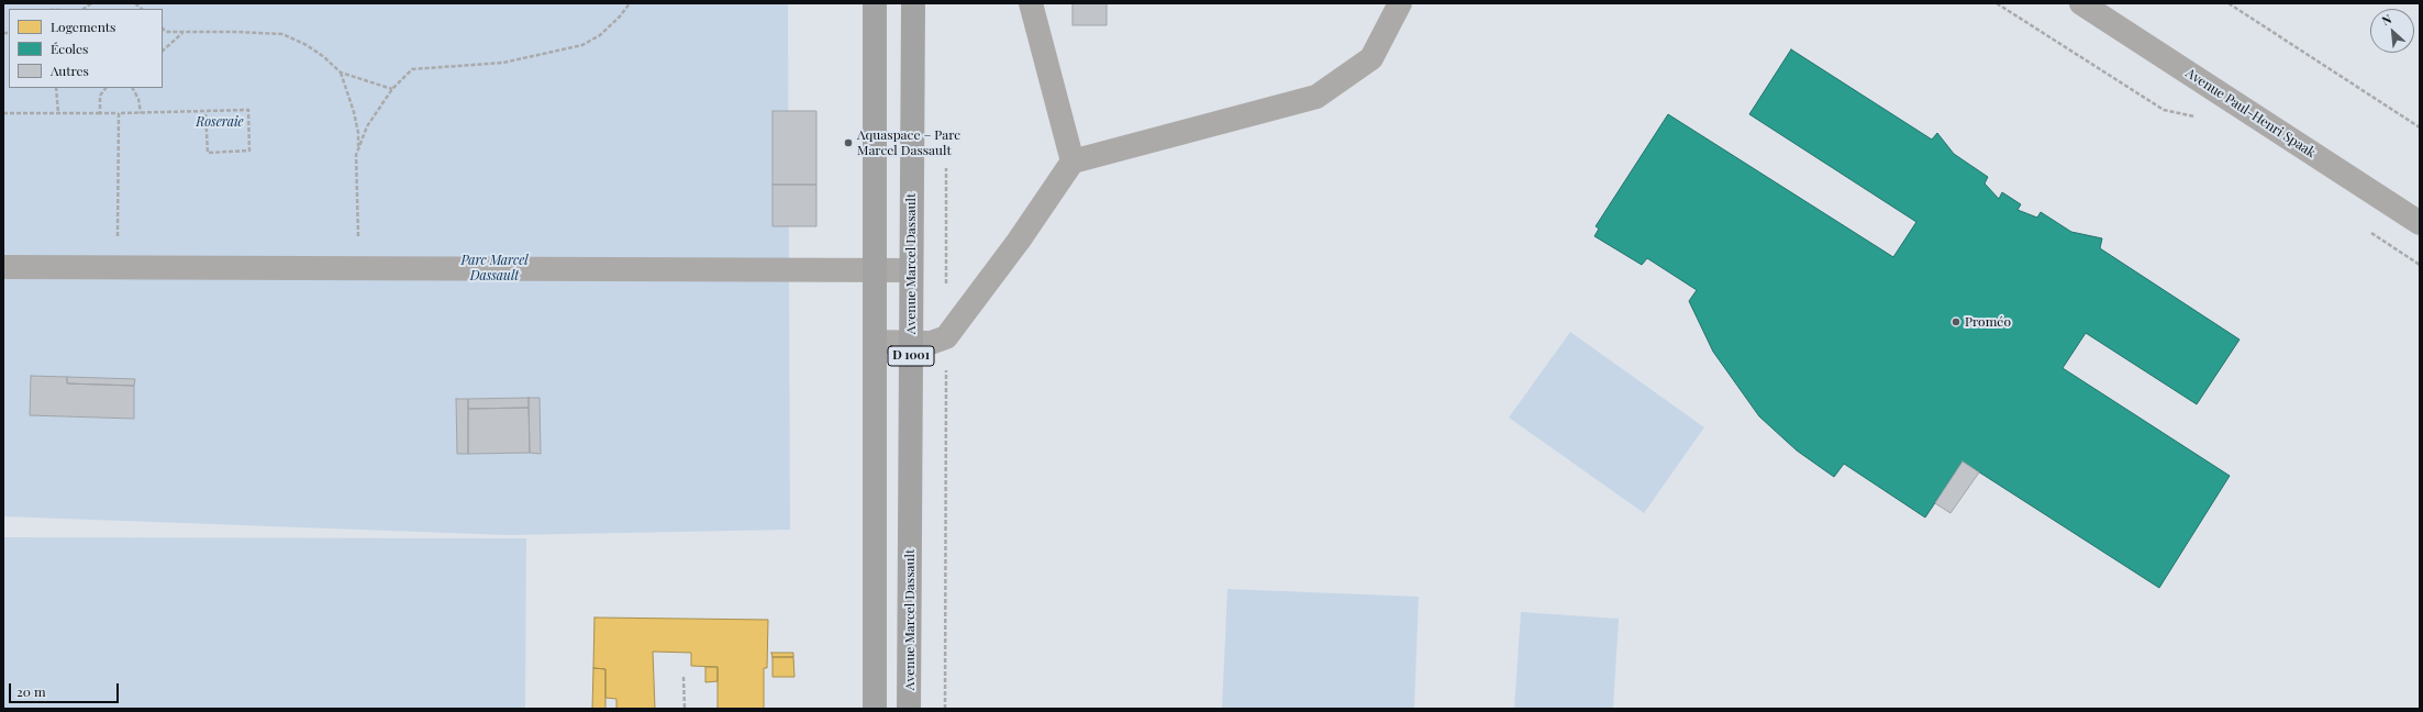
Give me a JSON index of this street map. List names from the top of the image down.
{
  "streets": {
    "main road": ["Avenue Marcel Dassault", "D 1001"],
    "street": ["Avenue Paul-Henri Spaak"]
  },
  "parks": ["Roseraie", "Parc Marcel Dassault"],
  "places": ["Aquaspace – Parc Marcel Dassault", "Proméo"],
  "legend": ["Logements", "Écoles", "Autres"],
  "scale_bar": "20 m",
  "north": "top left"
}
